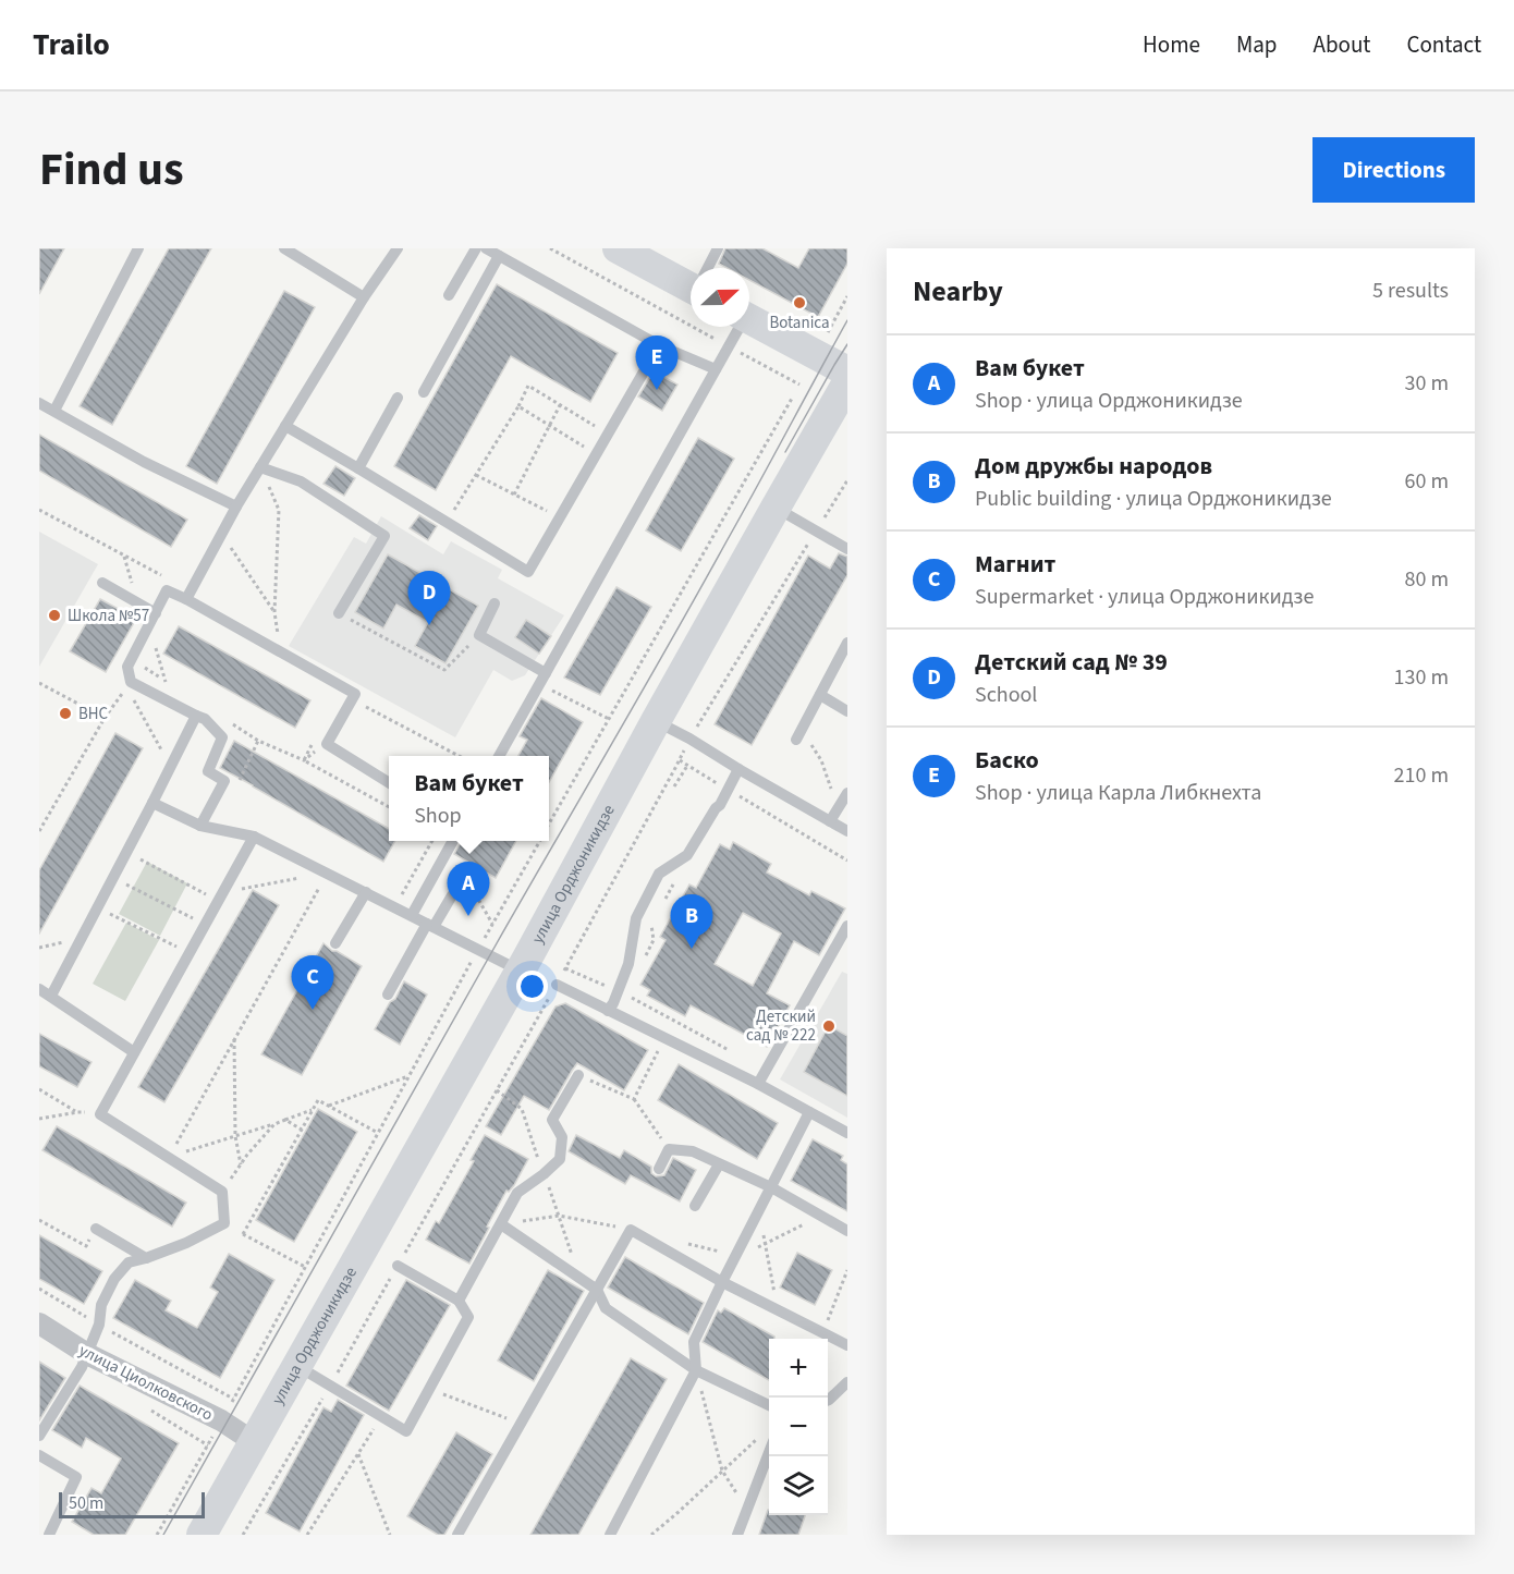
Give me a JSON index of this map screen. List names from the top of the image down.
{
  "streets": {
    "main road": ["улица Орджоникидзе"],
    "street": ["улица Циолковского"]
  },
  "crossings": [
    ["улица Орджоникидзе", "улица Циолковского"]
  ],
  "places": [
    "Botanica",
    "Школа №57",
    "ВНС",
    "Детский сад № 222"
  ],
  "scale_bar": "50 m",
  "north": "right",
  "page": {
    "header": "Trailo",
    "nav": [
      "Home",
      "Map",
      "About",
      "Contact"
    ],
    "title": "Find us",
    "buttons": "Directions",
    "heading": ["Nearby", "5 results"],
    "list": [
      {
        "mark": "A",
        "name": "Вам букет",
        "note": "Shop · улица Орджоникидзе",
        "value": "30 m"
      },
      {
        "mark": "B",
        "name": "Дом дружбы народов",
        "note": "Public building · улица Орджоникидзе",
        "value": "60 m"
      },
      {
        "mark": "C",
        "name": "Магнит",
        "note": "Supermarket · улица Орджоникидзе",
        "value": "80 m"
      },
      {
        "mark": "D",
        "name": "Детский сад № 39",
        "note": "School",
        "value": "130 m"
      },
      {
        "mark": "E",
        "name": "Баско",
        "note": "Shop · улица Карла Либкнехта",
        "value": "210 m"
      }
    ],
    "pins": [
      "E",
      "D",
      "A",
      "B",
      "C"
    ],
    "popup": ["Вам букет", "Shop"],
    "map_buttons": ["+", "−"],
    "scale": "50 m"
  }
}
